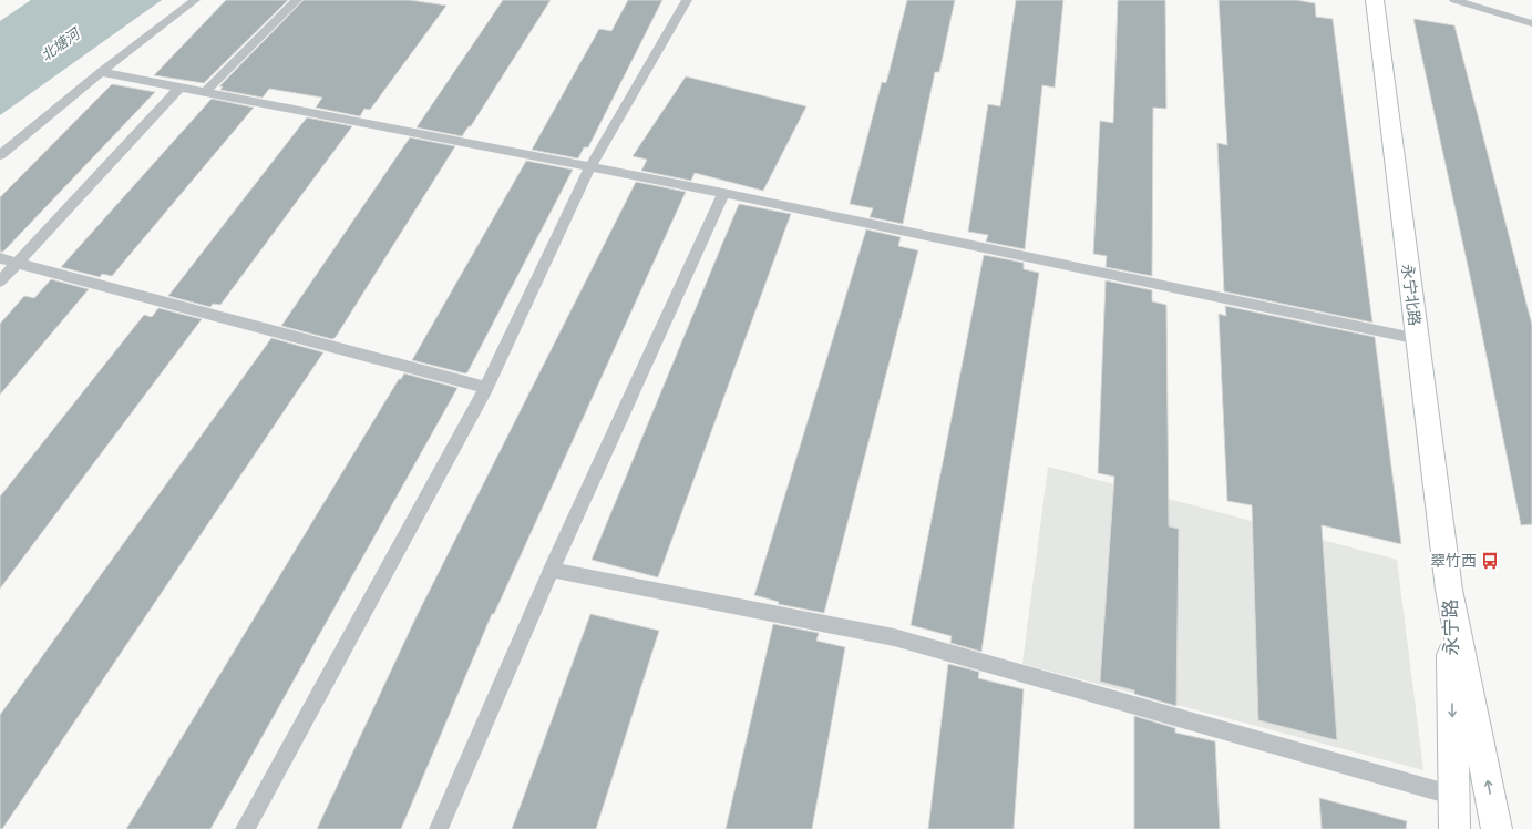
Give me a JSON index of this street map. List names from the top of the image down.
{
  "streets": {
    "main road": ["永宁北路", "永宁路"]
  },
  "crossings": [
    ["永宁北路", "永宁路"]
  ],
  "water": ["北塘河"],
  "places": {
    "bus stop": ["翠竹西"]
  }
}
